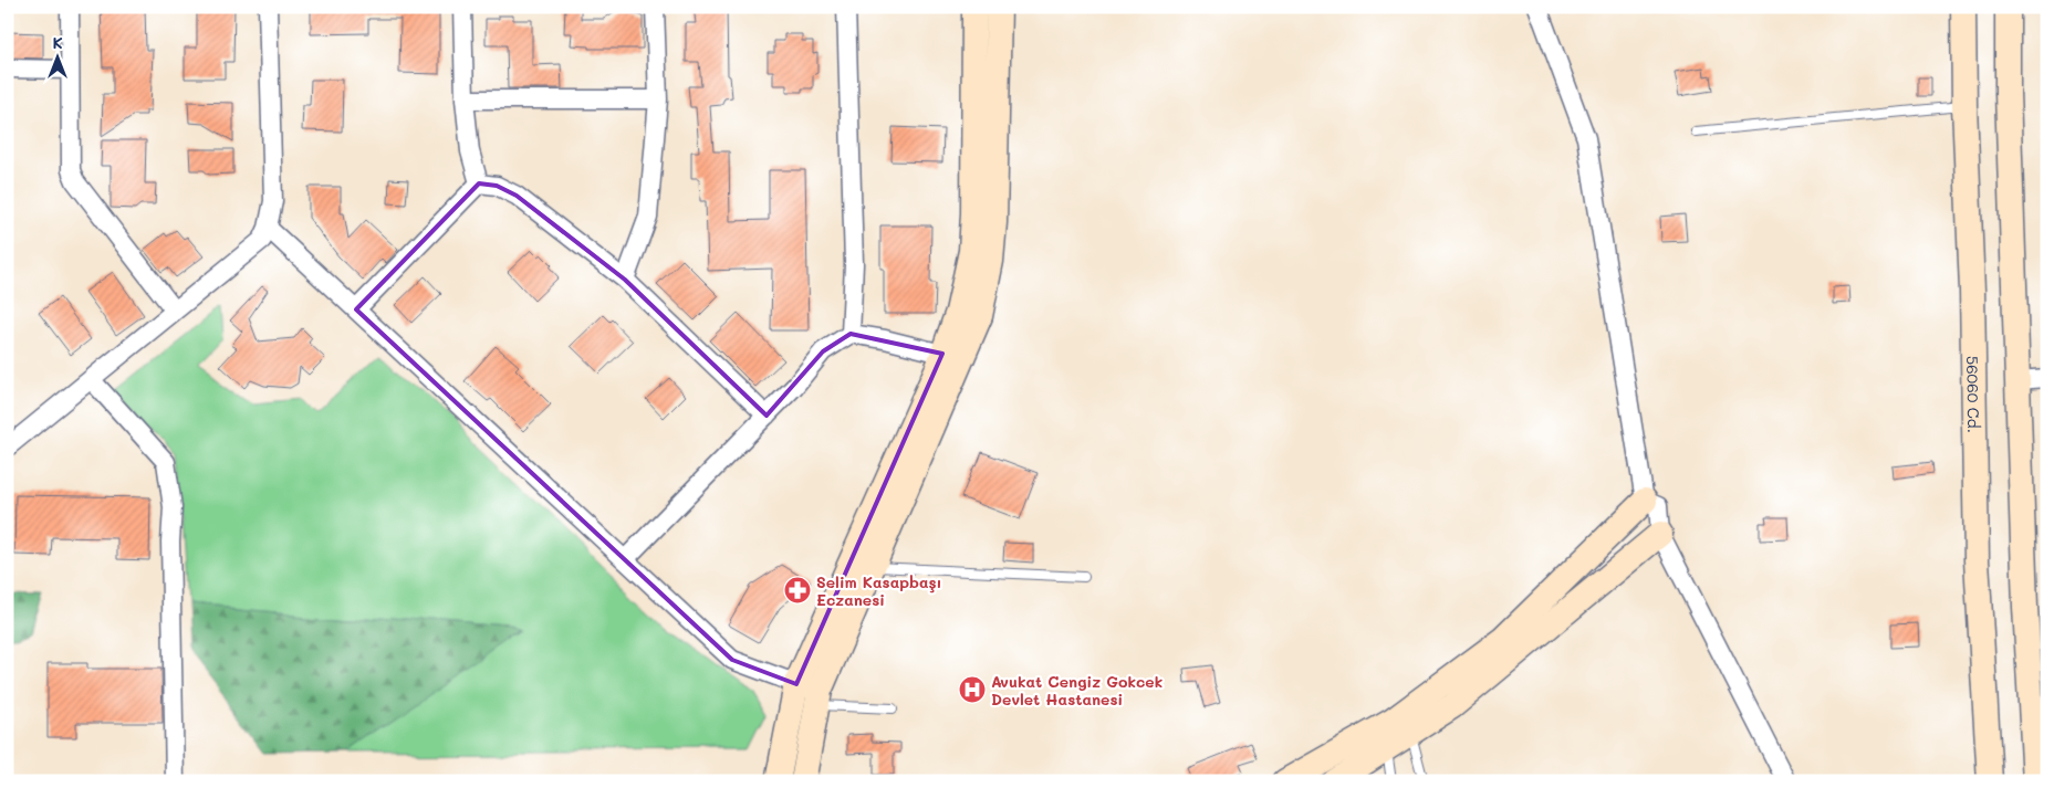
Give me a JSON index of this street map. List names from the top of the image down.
{
  "streets": {
    "street": ["56060 Cd."]
  },
  "places": {
    "pharmacy": ["Selim Kasapbaşı Eczanesi"],
    "hospital": ["Avukat Cengiz Gokcek Devlet Hastanesi"]
  },
  "north": "top"
}
